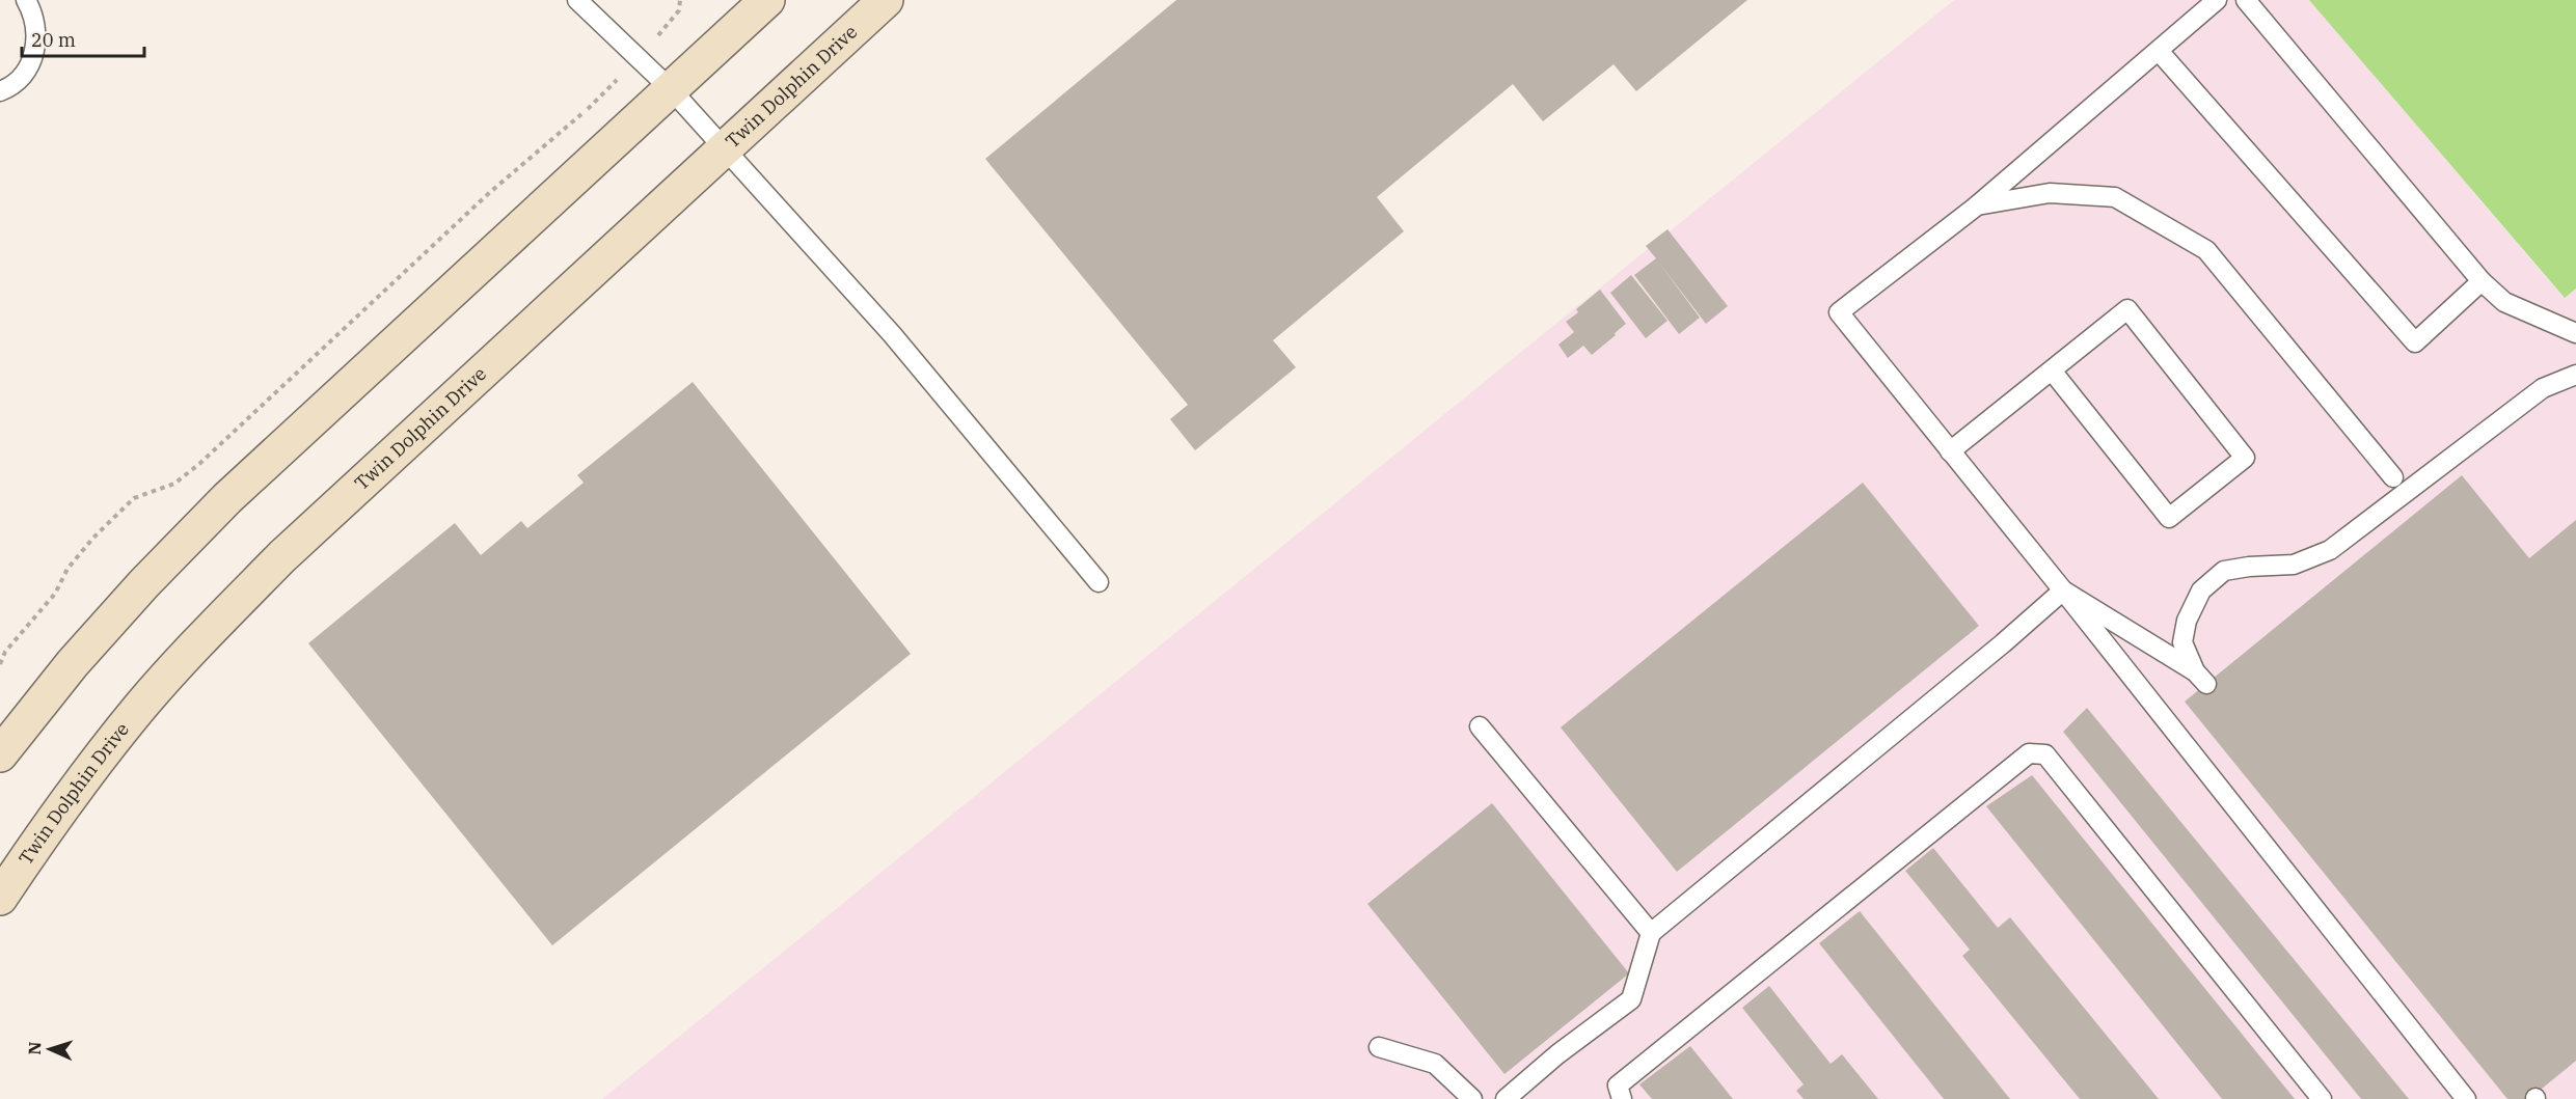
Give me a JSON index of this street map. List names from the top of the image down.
{
  "streets": {
    "main road": ["Twin Dolphin Drive"]
  },
  "scale_bar": "20 m",
  "north": "left"
}
